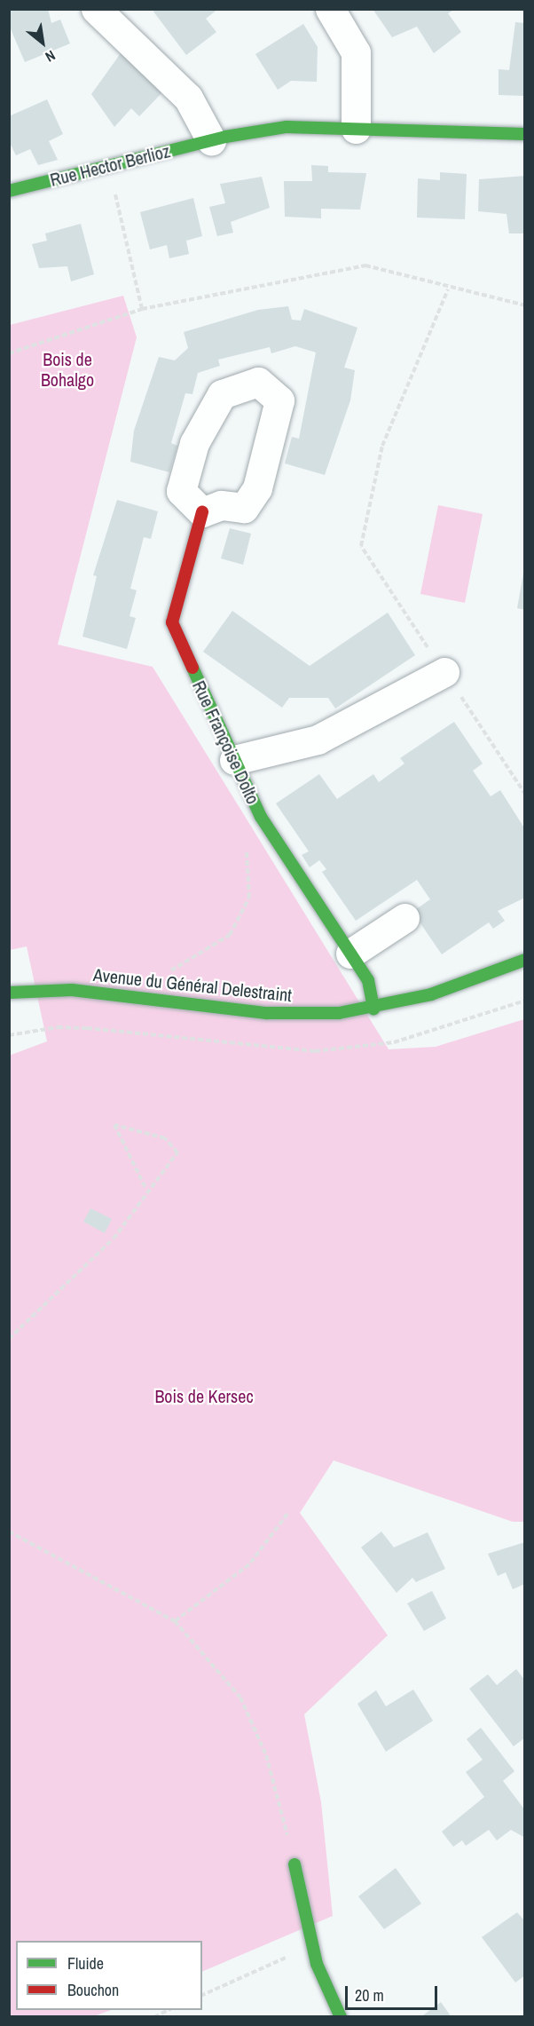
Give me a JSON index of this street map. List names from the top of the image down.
{
  "streets": {
    "street": ["Rue Hector Berlioz", "Rue Françoise Dolto", "Avenue du Général Delestraint"]
  },
  "crossings": [
    ["Rue Françoise Dolto", "Avenue du Général Delestraint"]
  ],
  "parks": ["Bois de Bohalgo", "Bois de Kersec"],
  "legend": ["Fluide", "Bouchon"],
  "scale_bar": "20 m",
  "north": "bottom right"
}
